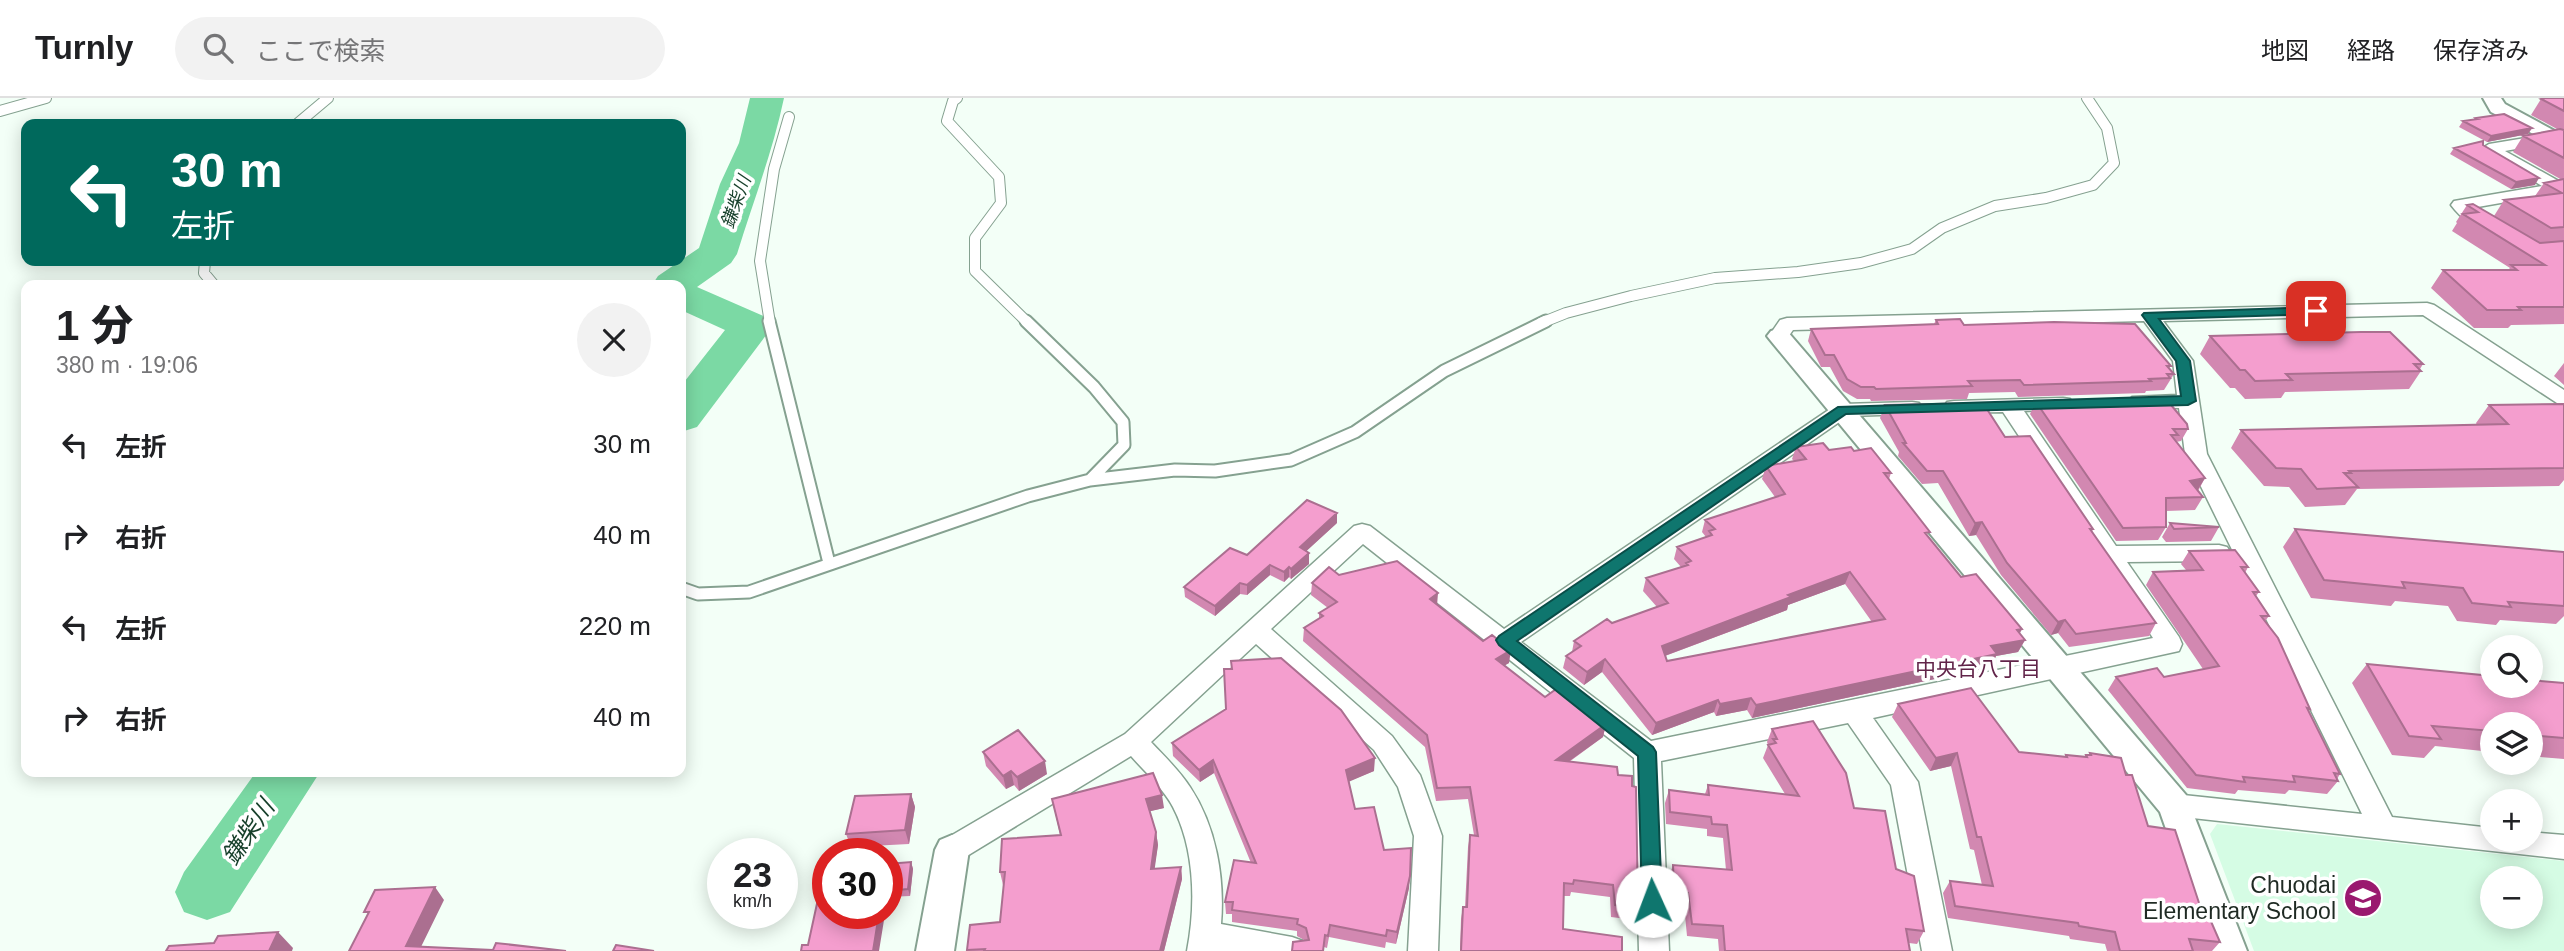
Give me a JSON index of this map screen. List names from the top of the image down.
{
  "districts": ["中央台八丁目"],
  "water": ["鎌柴川"],
  "places": {
    "school or university": ["Chuodai Elementary School"]
  },
  "page": {
    "header": "Turnly",
    "search": "ここで検索",
    "nav": ["地図", "経路", "保存済み"],
    "turn": ["30 m", "左折"],
    "heading": ["1 分", "380 m · 19:06"],
    "list": [
      {
        "name": "左折",
        "value": "30 m"
      },
      {
        "name": "右折",
        "value": "40 m"
      },
      {
        "name": "左折",
        "value": "220 m"
      },
      {
        "name": "右折",
        "value": "40 m"
      }
    ],
    "map_buttons": ["+", "−"],
    "speed": "23 km/h",
    "limit": "30"
  }
}
